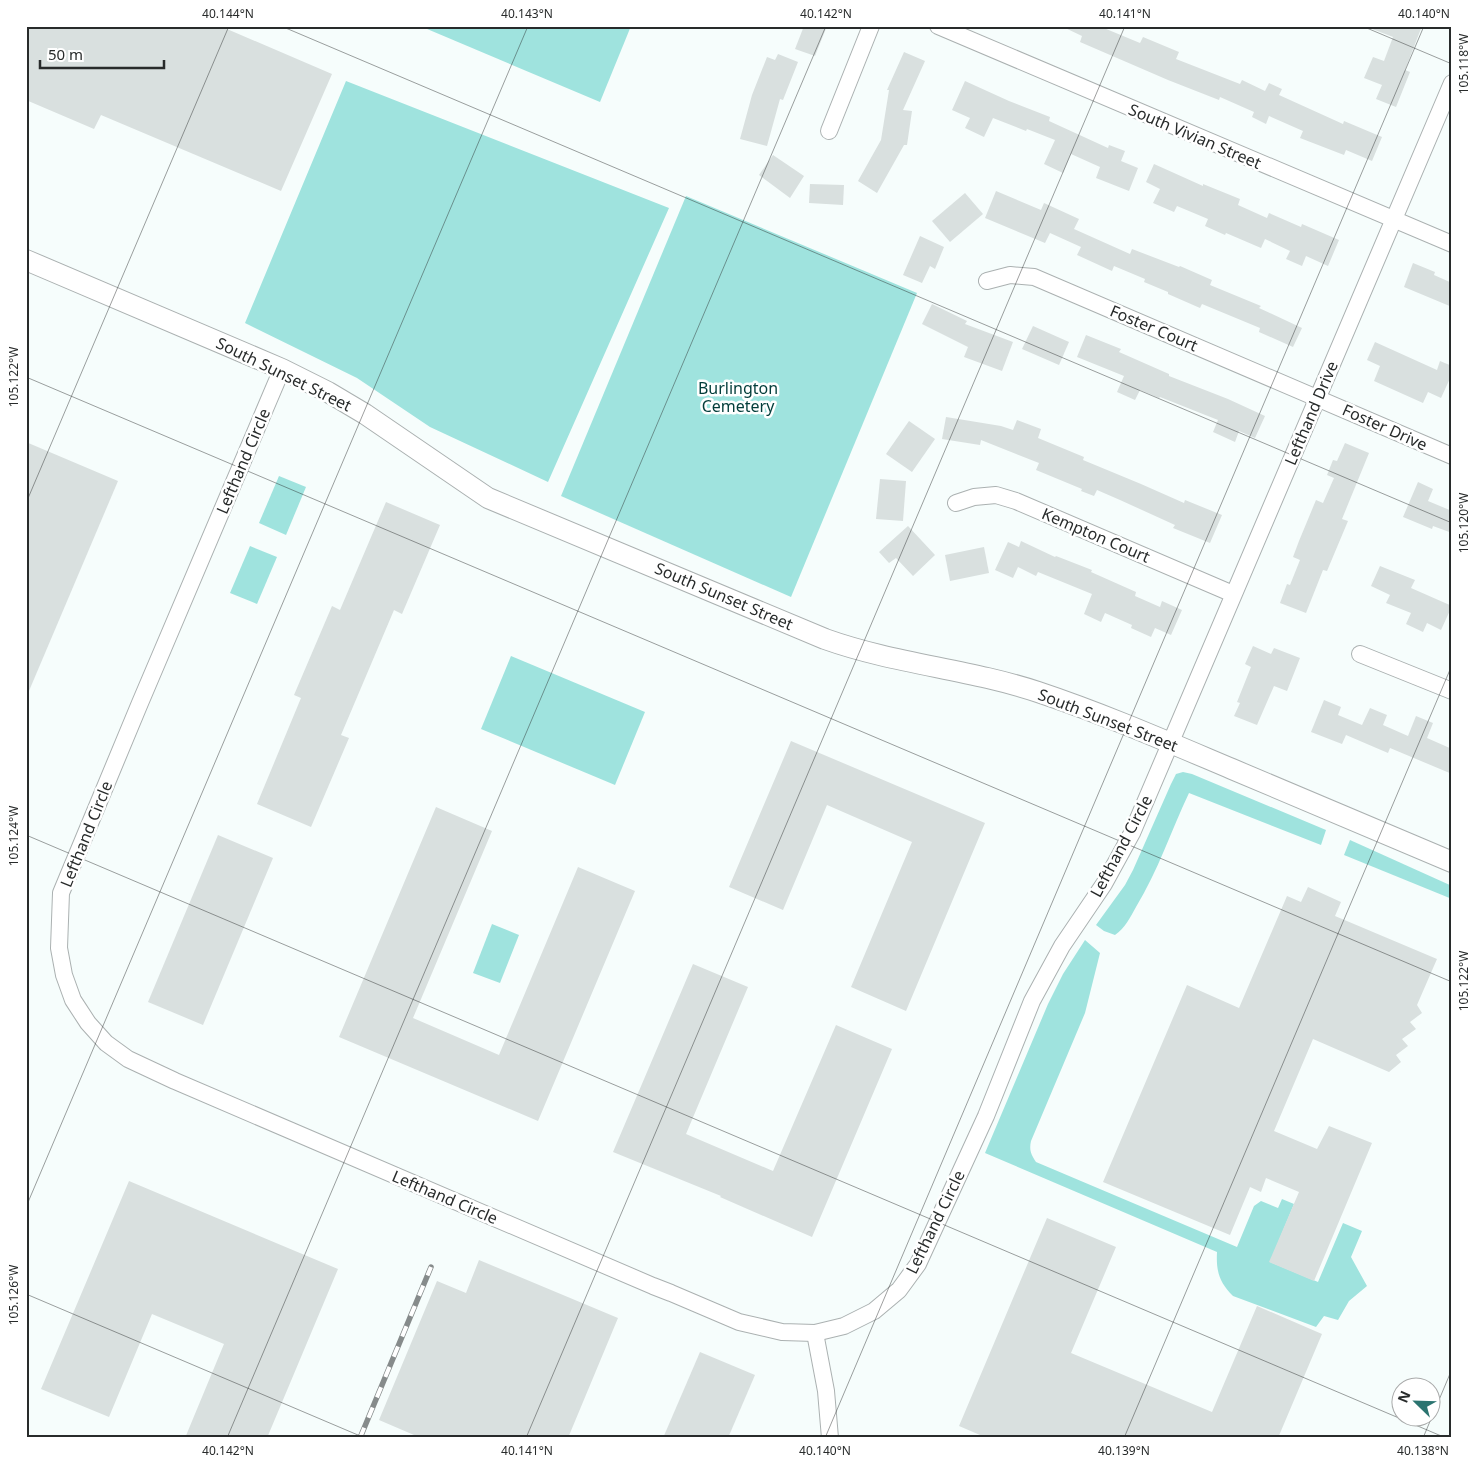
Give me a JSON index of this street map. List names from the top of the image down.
{
  "streets": {
    "street": [
      "South Vivian Street",
      "Foster Court",
      "South Sunset Street",
      "Lefthand Drive",
      "Foster Drive",
      "Lefthand Circle",
      "Kempton Court"
    ]
  },
  "crossings": [
    ["South Vivian Street", "Lefthand Drive"],
    ["Foster Court", "Lefthand Drive"],
    ["Foster Court", "Foster Drive"],
    ["South Sunset Street", "Lefthand Drive"],
    ["South Sunset Street", "Lefthand Circle"],
    ["Lefthand Drive", "Foster Drive"],
    ["Lefthand Drive", "Lefthand Circle"],
    ["Lefthand Drive", "Kempton Court"]
  ],
  "parks": ["Burlington Cemetery"],
  "scale_bar": "50 m",
  "north": "top left",
  "coordinates": [
    "40.144°N",
    "40.143°N",
    "40.142°N",
    "40.141°N",
    "40.140°N",
    "105.118°W",
    "105.122°W",
    "105.120°W",
    "105.124°W",
    "105.126°W",
    "40.139°N",
    "40.138°N"
  ]
}
